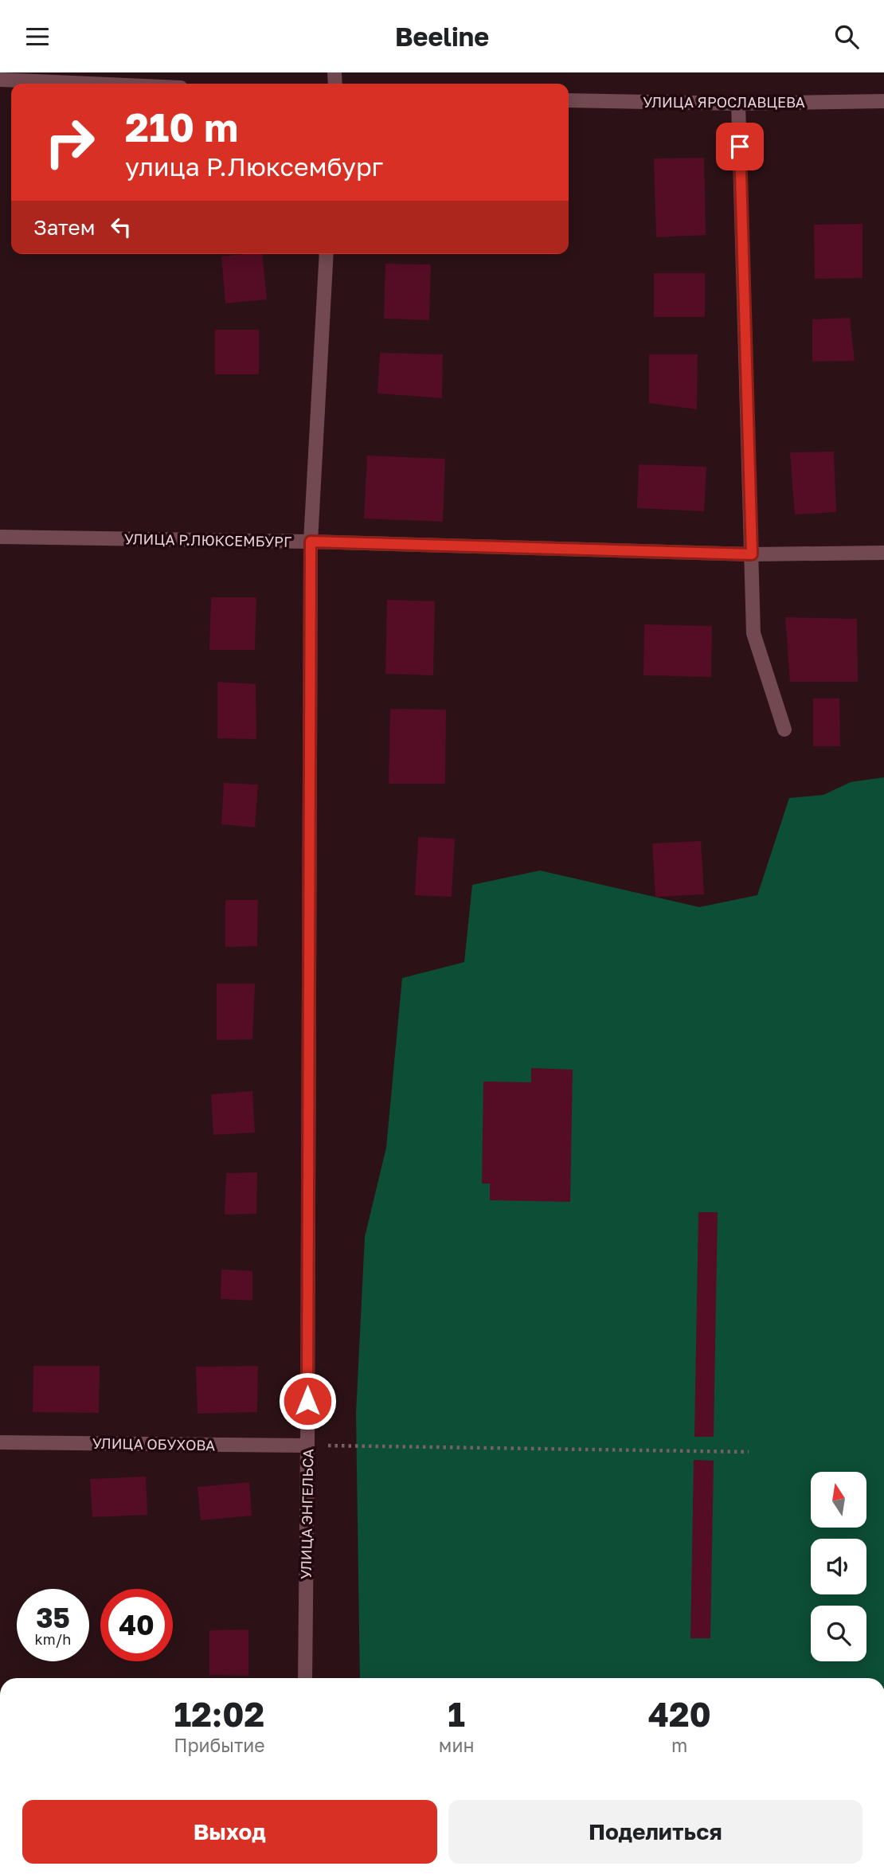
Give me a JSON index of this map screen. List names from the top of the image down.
{
  "streets": {
    "street": [
      "УЛИЦА ЯРОСЛАВЦЕВА",
      "УЛИЦА Р.ЛЮКСЕМБУРГ",
      "УЛИЦА ОБУХОВА",
      "УЛИЦА ЭНГЕЛЬСА"
    ]
  },
  "crossings": [
    ["УЛИЦА Р.ЛЮКСЕМБУРГ", "УЛИЦА ЭНГЕЛЬСА"],
    ["УЛИЦА ОБУХОВА", "УЛИЦА ЭНГЕЛЬСА"]
  ],
  "north": "top",
  "page": {
    "header": "Beeline",
    "turn": ["210 m", "улица Р.Люксембург"],
    "then": "Затем",
    "speed": "35 km/h",
    "limit": "40",
    "eta": [
      "12:02",
      "Прибытие",
      "1",
      "мин",
      "420",
      "m"
    ],
    "buttons": ["Выход", "Поделиться"]
  }
}
